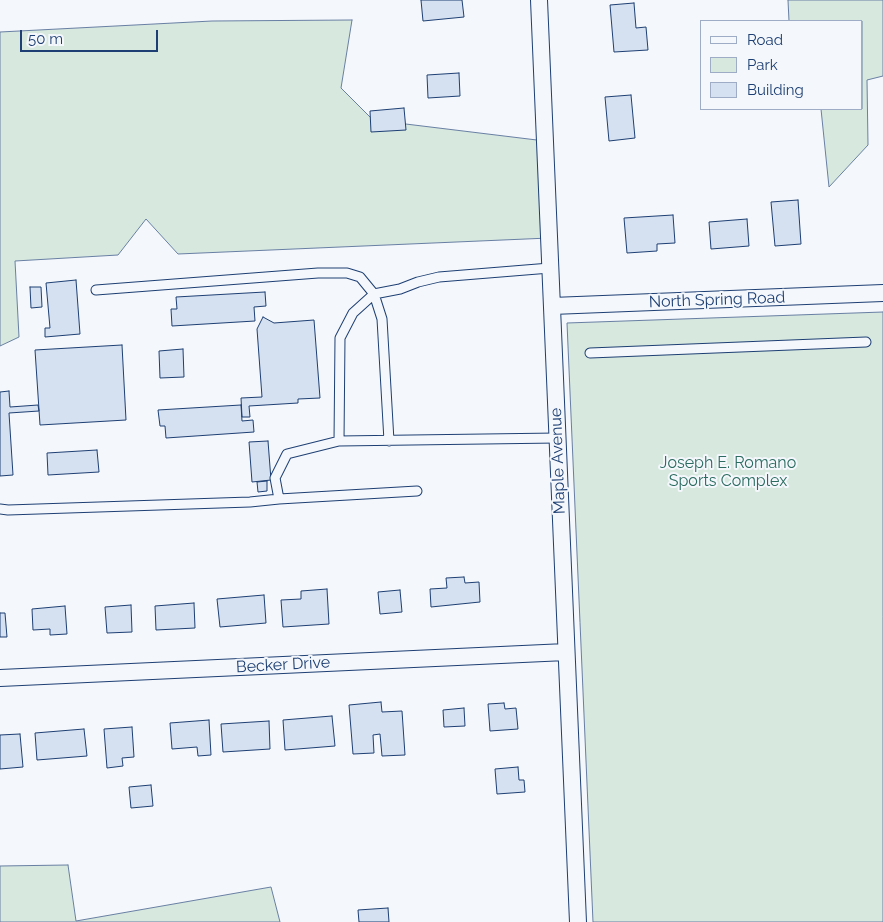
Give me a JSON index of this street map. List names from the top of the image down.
{
  "streets": {
    "street": ["North Spring Road", "Maple Avenue", "Becker Drive"]
  },
  "crossings": [
    ["North Spring Road", "Maple Avenue"],
    ["Maple Avenue", "Becker Drive"]
  ],
  "parks": ["Joseph E. Romano Sports Complex"],
  "legend": ["Road", "Park", "Building"],
  "scale_bar": "50 m"
}
